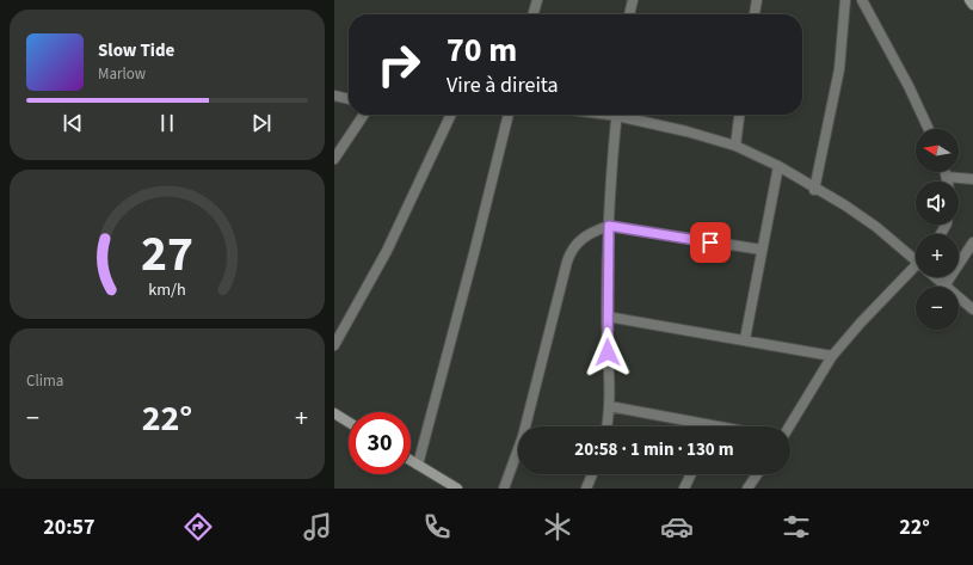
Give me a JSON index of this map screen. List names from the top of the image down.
{
  "north": "left",
  "page": {
    "turn": ["70 m", "Vire à direita"],
    "song": ["Slow Tide", "Marlow"],
    "map_buttons": ["+", "−"],
    "tile": "Clima",
    "heat": ["−", "22°", "+"],
    "limit": "30",
    "trip": "20:58 · 1 min · 130 m",
    "tabs": ["20:57", "22°"],
    "gauge": ["27", "km/h"]
  }
}
